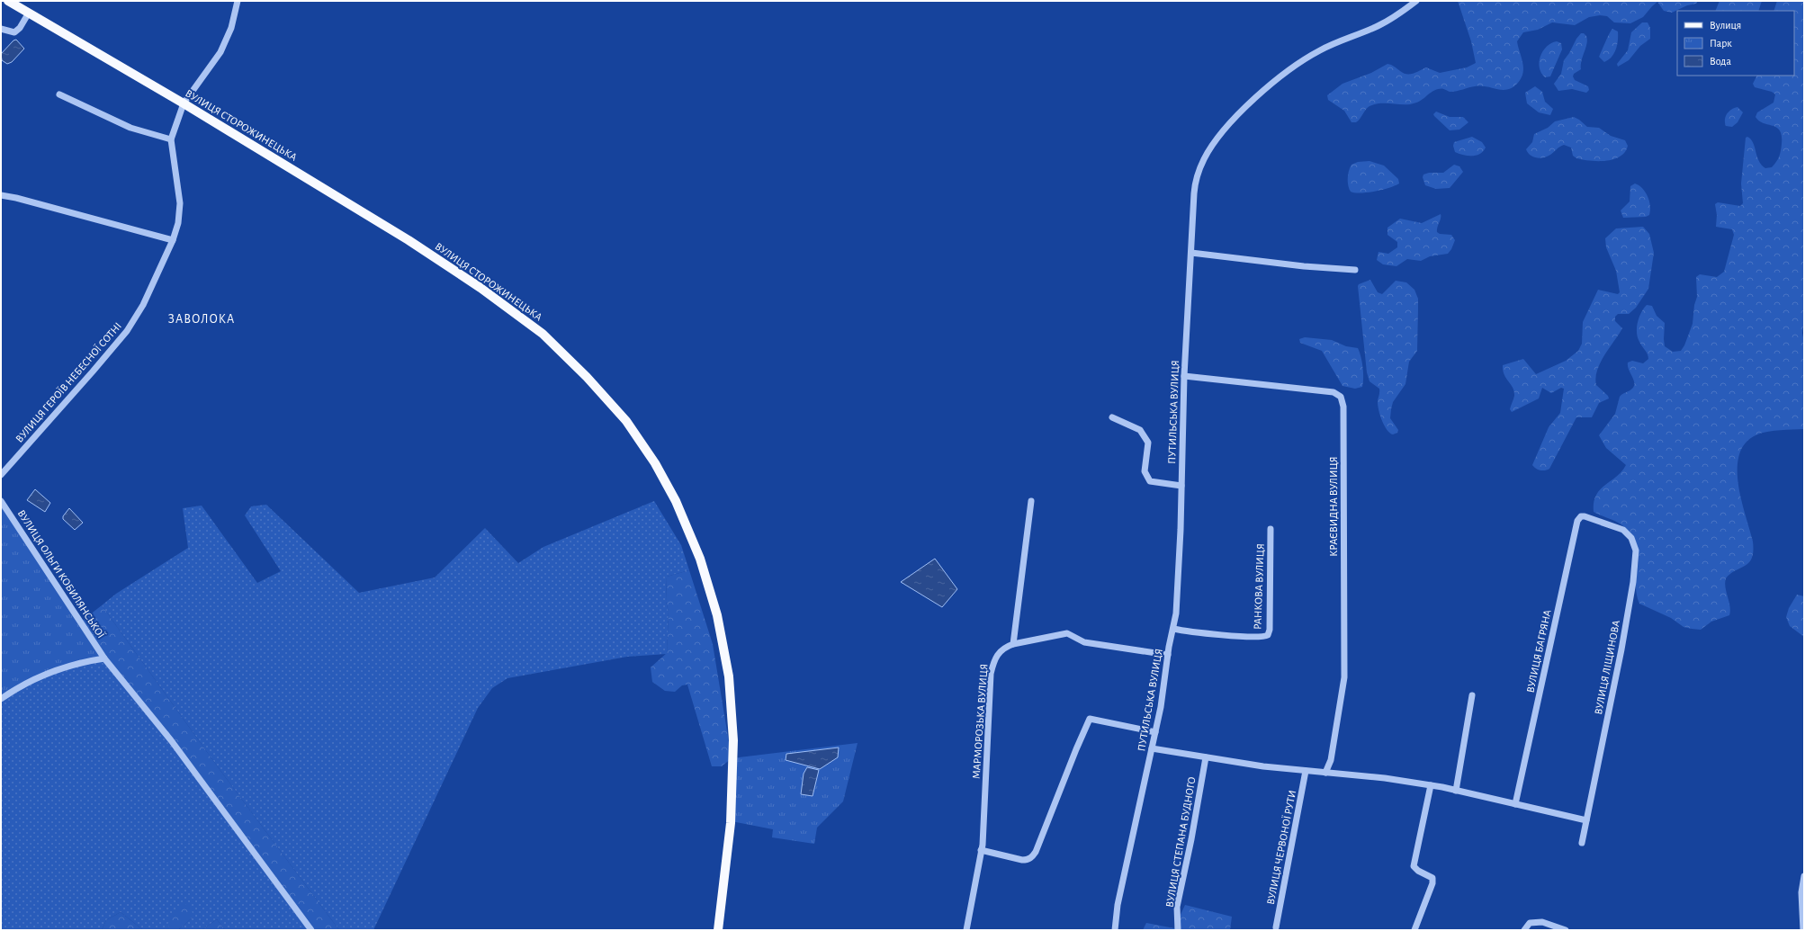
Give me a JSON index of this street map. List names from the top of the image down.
{
  "streets": {
    "main road": ["ВУЛИЦЯ СТОРОЖИНЕЦЬКА"],
    "street": [
      "ВУЛИЦЯ ГЕРОЇВ НЕБЕСНОЇ СОТНІ",
      "ПУТИЛЬСЬКА ВУЛИЦЯ",
      "КРАЄВИДНА ВУЛИЦЯ",
      "ВУЛИЦЯ ОЛЬГИ КОБИЛЯНСЬКОЇ",
      "РАНКОВА ВУЛИЦЯ",
      "ВУЛИЦЯ БАГРЯНА",
      "ВУЛИЦЯ ЛІЩИНОВА",
      "МАРМОРОЗЬКА ВУЛИЦЯ",
      "ВУЛИЦЯ СТЕПАНА БУДНОГО",
      "ВУЛИЦЯ ЧЕРВОНОЇ РУТИ"
    ]
  },
  "crossings": [
    ["ВУЛИЦЯ СТОРОЖИНЕЦЬКА", "ВУЛИЦЯ ГЕРОЇВ НЕБЕСНОЇ СОТНІ"],
    ["ПУТИЛЬСЬКА ВУЛИЦЯ", "КРАЄВИДНА ВУЛИЦЯ"],
    ["ПУТИЛЬСЬКА ВУЛИЦЯ", "РАНКОВА ВУЛИЦЯ"],
    ["ВУЛИЦЯ БАГРЯНА", "ВУЛИЦЯ ЛІЩИНОВА"]
  ],
  "districts": ["ЗАВОЛОКА"],
  "legend": ["Вулиця", "Парк", "Вода"]
}
